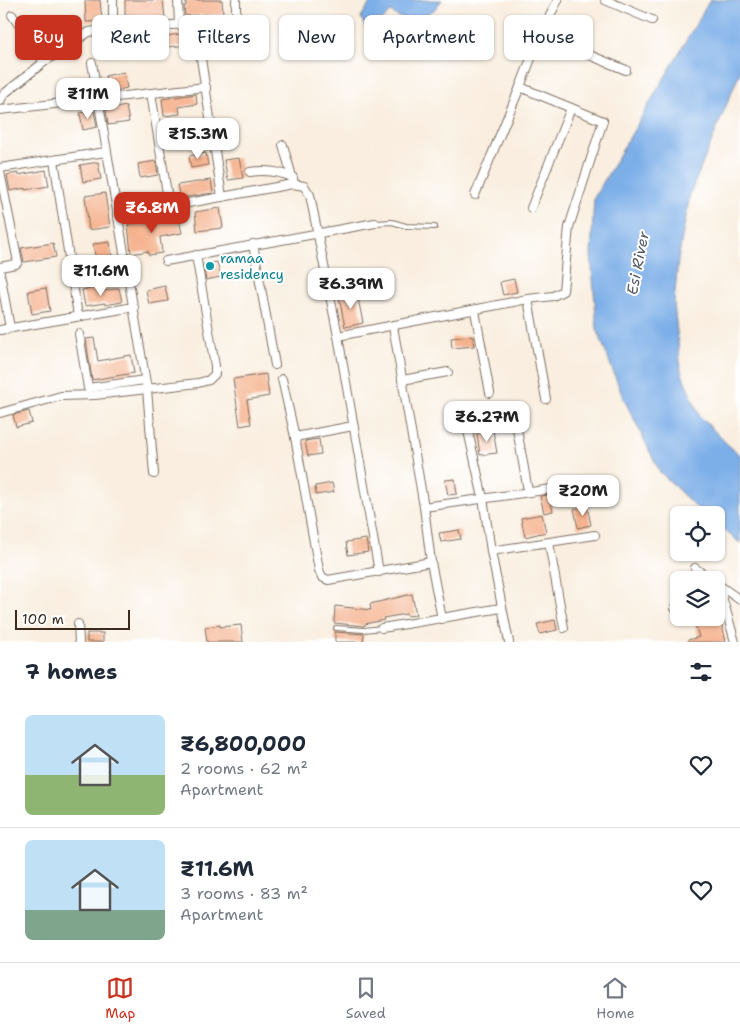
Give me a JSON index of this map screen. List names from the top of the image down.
{
  "water": ["Esi River"],
  "places": ["ramaa residency"],
  "scale_bar": "100 m",
  "page": {
    "chip": [
      "Buy",
      "Rent",
      "Filters",
      "New",
      "Apartment",
      "House"
    ],
    "price": [
      "₹11M",
      "₹15.3M",
      "₹6.8M",
      "₹11.6M",
      "₹6.39M",
      "₹6.27M",
      "₹20M"
    ],
    "scale": "100 m",
    "heading": "7 homes",
    "list": [
      {
        "name": "₹6,800,000",
        "note": "2 rooms · 62 m² · Apartment"
      },
      {
        "name": "₹11.6M",
        "note": "3 rooms · 83 m² · Apartment"
      }
    ],
    "tabs": ["Map", "Saved", "Home"]
  }
}
